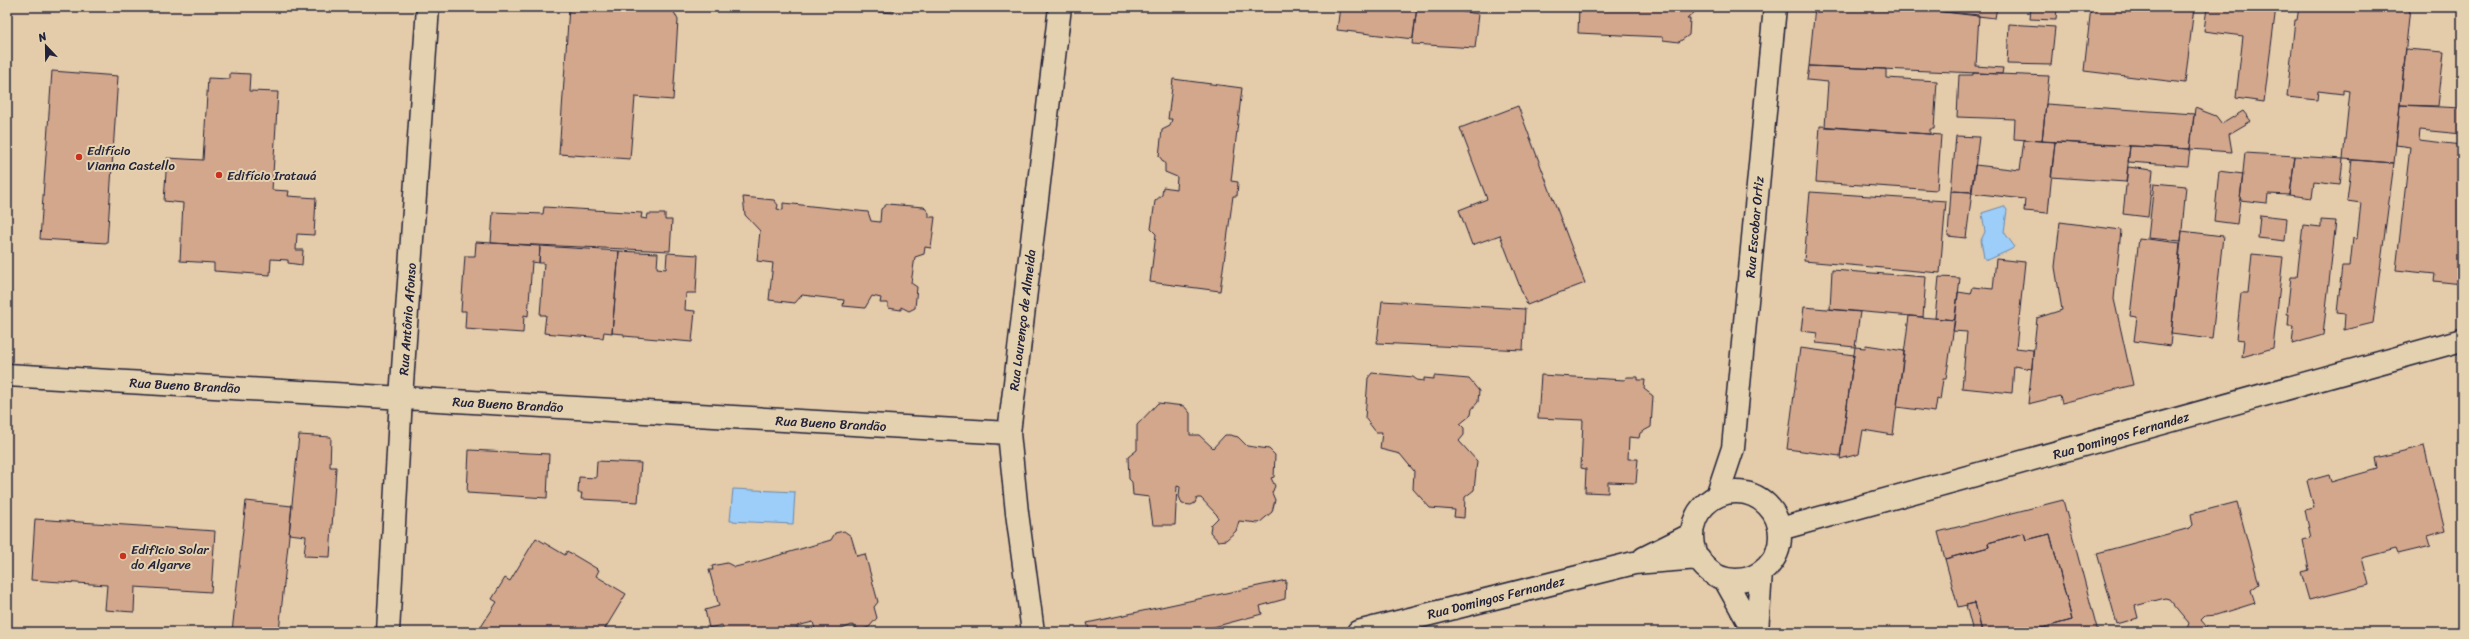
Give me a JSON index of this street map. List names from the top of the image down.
{
  "streets": {
    "street": [
      "Rua Escobar Ortiz",
      "Rua Antônio Afonso",
      "Rua Lourenço de Almeida",
      "Rua Bueno Brandão",
      "Rua Domingos Fernandez"
    ]
  },
  "crossings": [
    ["Rua Escobar Ortiz", "Rua Domingos Fernandez"],
    ["Rua Antônio Afonso", "Rua Bueno Brandão"],
    ["Rua Lourenço de Almeida", "Rua Bueno Brandão"]
  ],
  "places": ["Edifício Vianna Castello", "Edifício Iratauá", "Edificio Solar do Algarve"],
  "north": "top"
}
